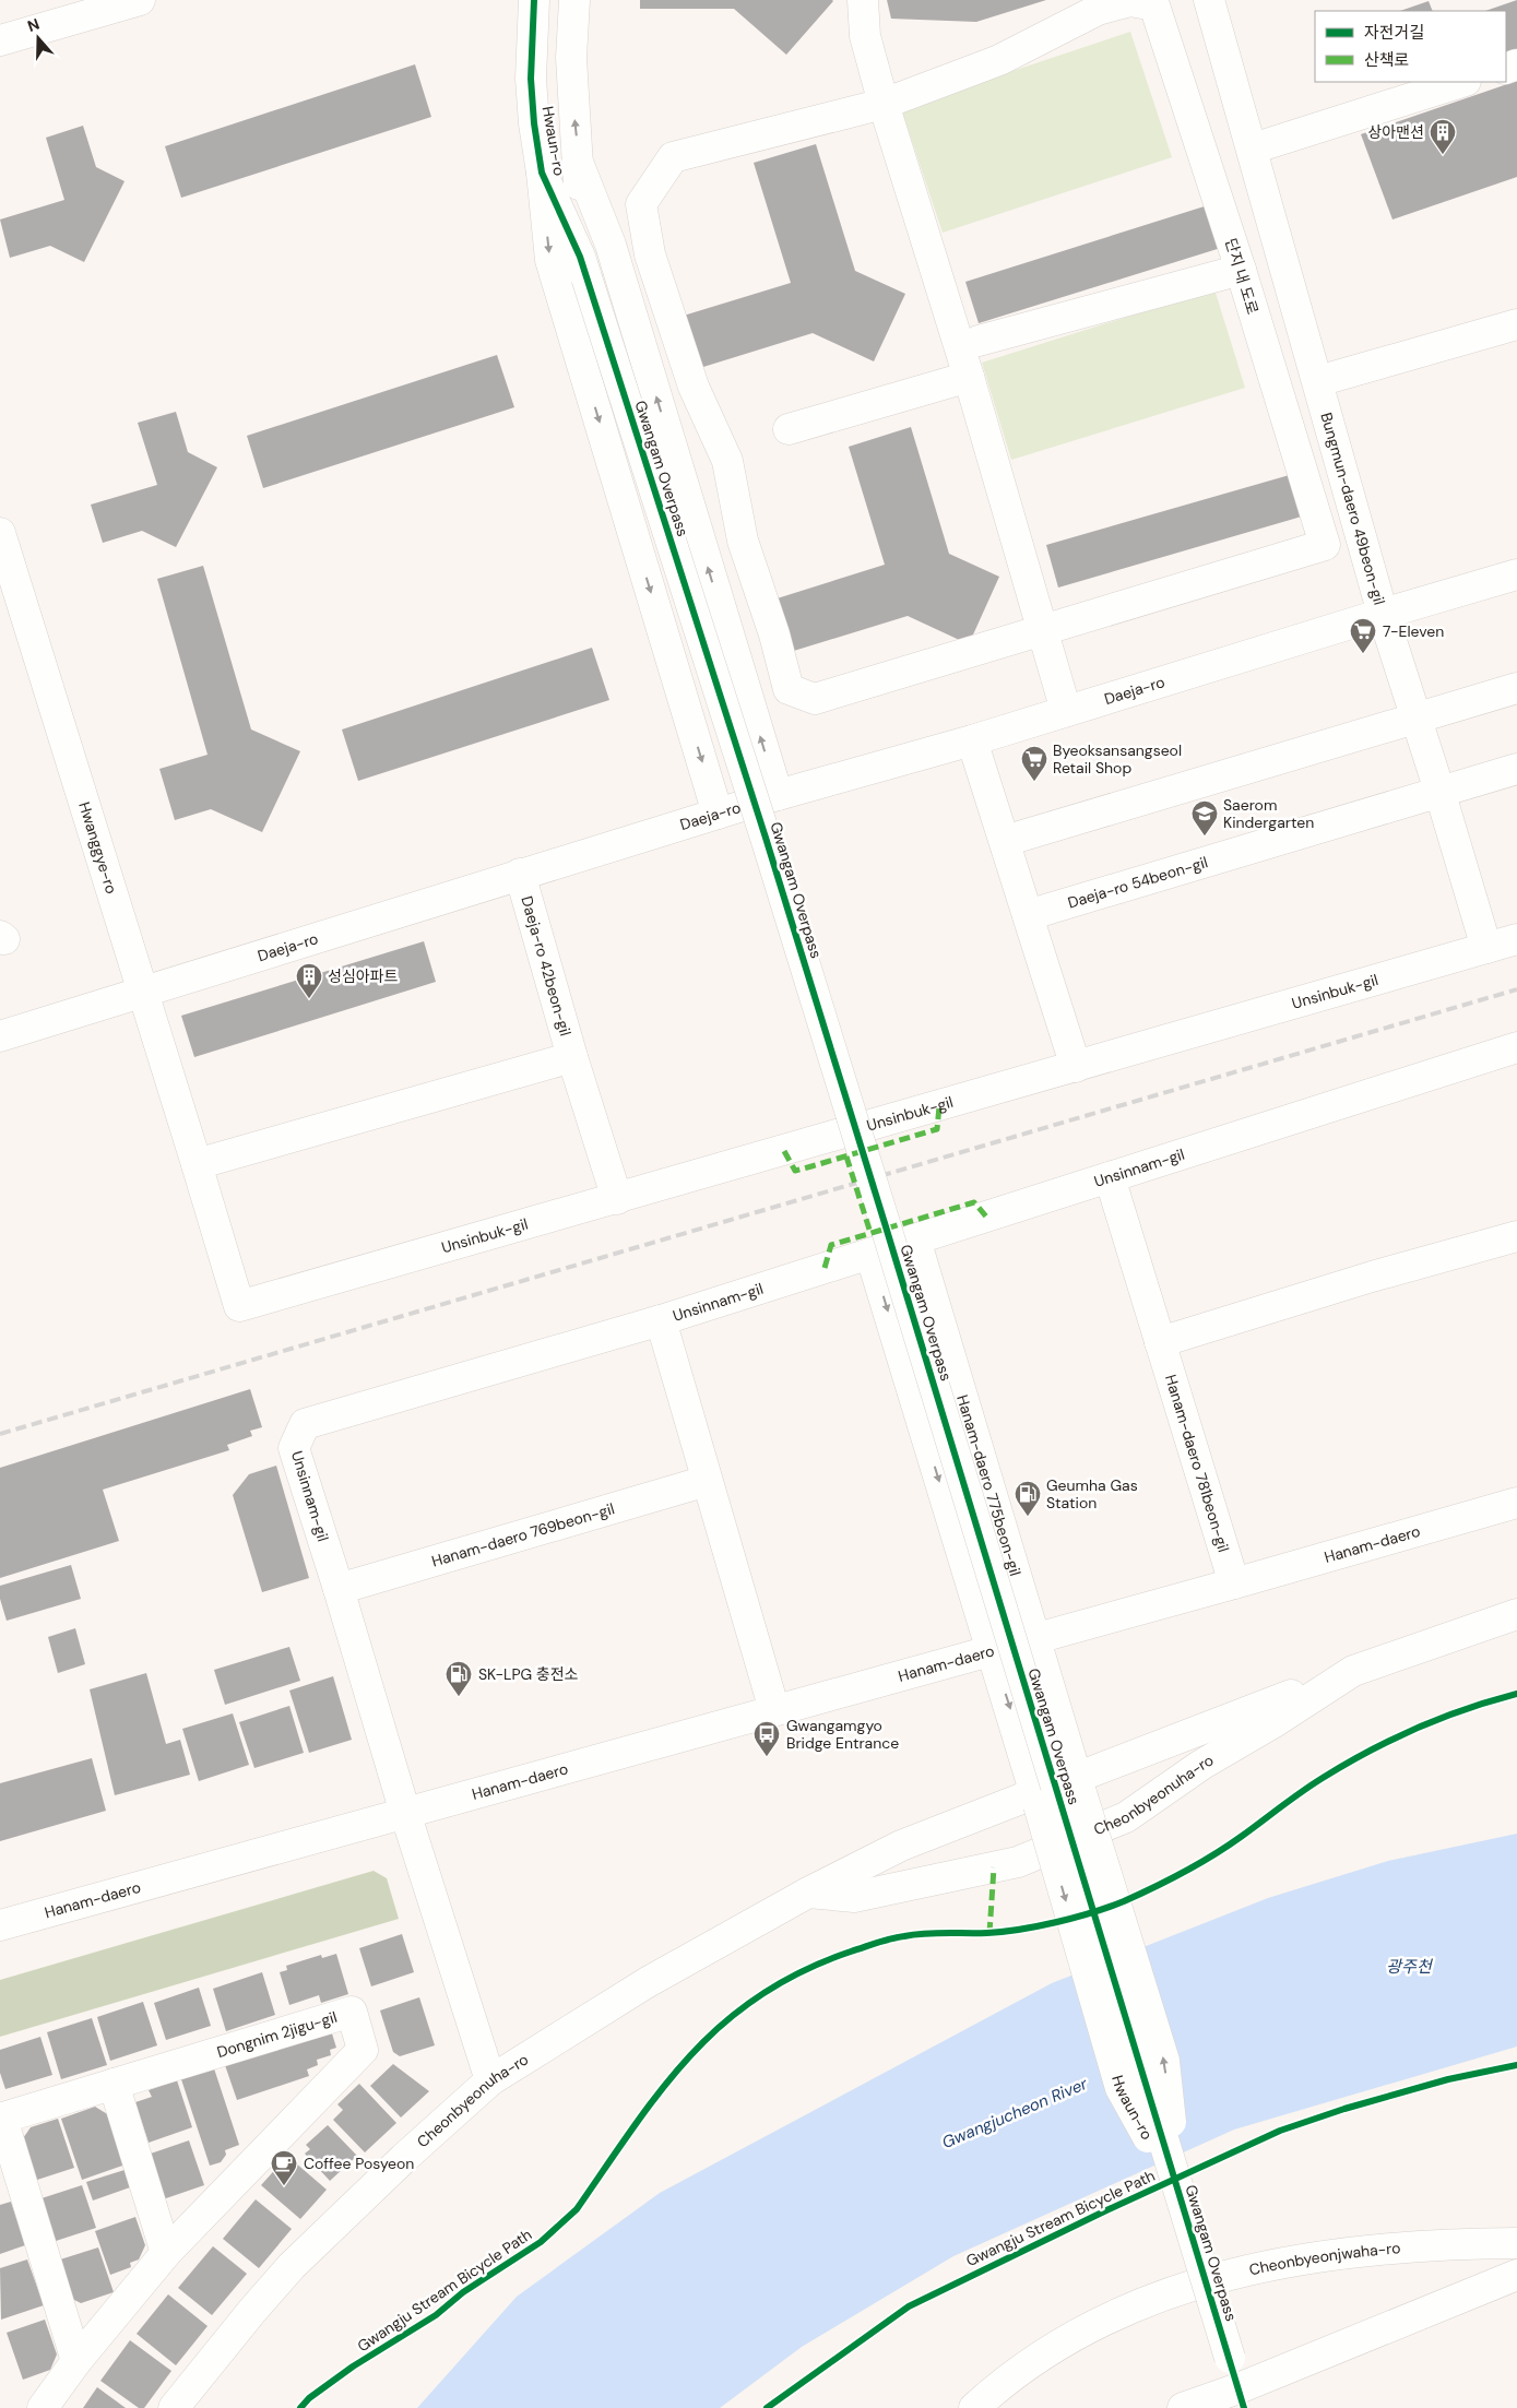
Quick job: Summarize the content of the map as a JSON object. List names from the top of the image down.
{
  "streets": {
    "street": [
      "Hwaun-ro",
      "단지 내 도로",
      "Gwangam Overpass",
      "Bungmun-daero 49beon-gil",
      "Daeja-ro",
      "Hwanggye-ro",
      "Daeja-ro 54beon-gil",
      "Daeja-ro 42beon-gil",
      "Unsinbuk-gil",
      "Unsinnam-gil",
      "Hanam-daero 781beon-gil",
      "Hanam-daero 775beon-gil",
      "Hanam-daero 769beon-gil",
      "Hanam-daero",
      "Cheonbyeonuha-ro",
      "Dongnim 2jigu-gil",
      "Cheonbyeonjwaha-ro"
    ],
    "cycle path": ["Gwangju Stream Bicycle Path"]
  },
  "crossings": [
    ["Hwaun-ro", "Gwangam Overpass"],
    ["Hwaun-ro", "Hanam-daero 775beon-gil"],
    ["Hwaun-ro", "Hanam-daero"],
    ["Hwaun-ro", "Cheonbyeonuha-ro"],
    ["Bungmun-daero 49beon-gil", "Daeja-ro"],
    ["Bungmun-daero 49beon-gil", "Daeja-ro 54beon-gil"],
    ["Bungmun-daero 49beon-gil", "Unsinbuk-gil"],
    ["Daeja-ro", "Hwanggye-ro"],
    ["Daeja-ro", "Daeja-ro 42beon-gil"],
    ["Hwanggye-ro", "Unsinbuk-gil"],
    ["Daeja-ro 42beon-gil", "Unsinbuk-gil"],
    ["Unsinnam-gil", "Hanam-daero 781beon-gil"],
    ["Unsinnam-gil", "Hanam-daero 775beon-gil"],
    ["Unsinnam-gil", "Hanam-daero 769beon-gil"],
    ["Unsinnam-gil", "Hanam-daero"],
    ["Hanam-daero 781beon-gil", "Hanam-daero"],
    ["Hanam-daero 775beon-gil", "Hanam-daero"]
  ],
  "water": ["광주천", "Gwangjucheon River"],
  "places": {
    "building": ["상아맨션", "성심아파트"],
    "supermarket": ["7-Eleven", "Byeoksansangseol Retail Shop"],
    "school or university": ["Saerom Kindergarten"],
    "fuel station": ["Geumha Gas Station", "SK-LPG 충전소"],
    "bus stop": ["Gwangamgyo Bridge Entrance"],
    "cafe": ["Coffee Posyeon"]
  },
  "legend": ["자전거길", "산책로"],
  "north": "top"
}
